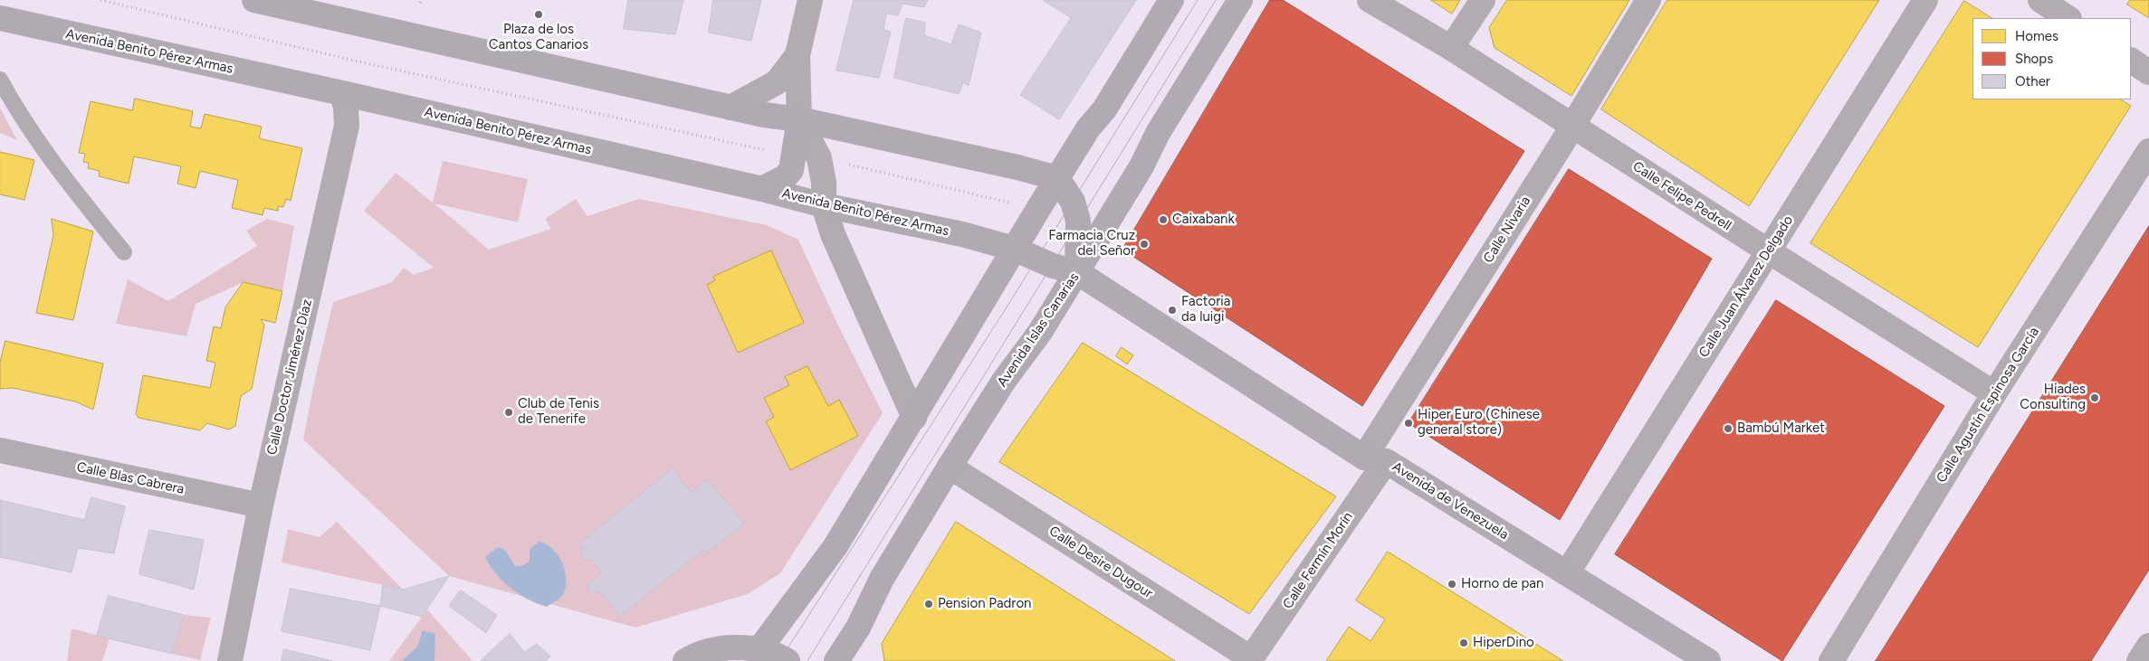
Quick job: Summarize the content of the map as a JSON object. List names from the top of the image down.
{
  "streets": {
    "street": [
      "Avenida Benito Pérez Armas",
      "Calle Felipe Pedrell",
      "Calle Nivaria",
      "Calle Juan Álvarez Delgado",
      "Avenida Islas Canarias",
      "Calle Doctor Jiménez Díaz",
      "Calle Agustín Espinosa García",
      "Calle Blas Cabrera",
      "Avenida de Venezuela",
      "Calle Fermín Morín",
      "Calle Desire Dugour"
    ]
  },
  "crossings": [
    ["Avenida Benito Pérez Armas", "Avenida Islas Canarias"],
    ["Avenida Benito Pérez Armas", "Calle Doctor Jiménez Díaz"],
    ["Avenida Benito Pérez Armas", "Avenida de Venezuela"],
    ["Calle Felipe Pedrell", "Calle Nivaria"],
    ["Calle Felipe Pedrell", "Calle Juan Álvarez Delgado"],
    ["Calle Felipe Pedrell", "Calle Agustín Espinosa García"],
    ["Calle Nivaria", "Avenida de Venezuela"],
    ["Calle Nivaria", "Calle Fermín Morín"],
    ["Calle Juan Álvarez Delgado", "Avenida de Venezuela"],
    ["Avenida Islas Canarias", "Avenida de Venezuela"],
    ["Avenida Islas Canarias", "Calle Desire Dugour"],
    ["Calle Doctor Jiménez Díaz", "Calle Blas Cabrera"],
    ["Avenida de Venezuela", "Calle Fermín Morín"],
    ["Calle Fermín Morín", "Calle Desire Dugour"]
  ],
  "places": [
    "Plaza de los Cantos Canarios",
    "Caixabank",
    "Farmacia Cruz del Señor",
    "Factoria da luigi",
    "Hiades Consulting",
    "Club de Tenis de Tenerife",
    "Hiper Euro (Chinese general store)",
    "Bambú Market",
    "Horno de pan",
    "Pension Padron",
    "HiperDino"
  ],
  "legend": ["Homes", "Shops", "Other"]
}
